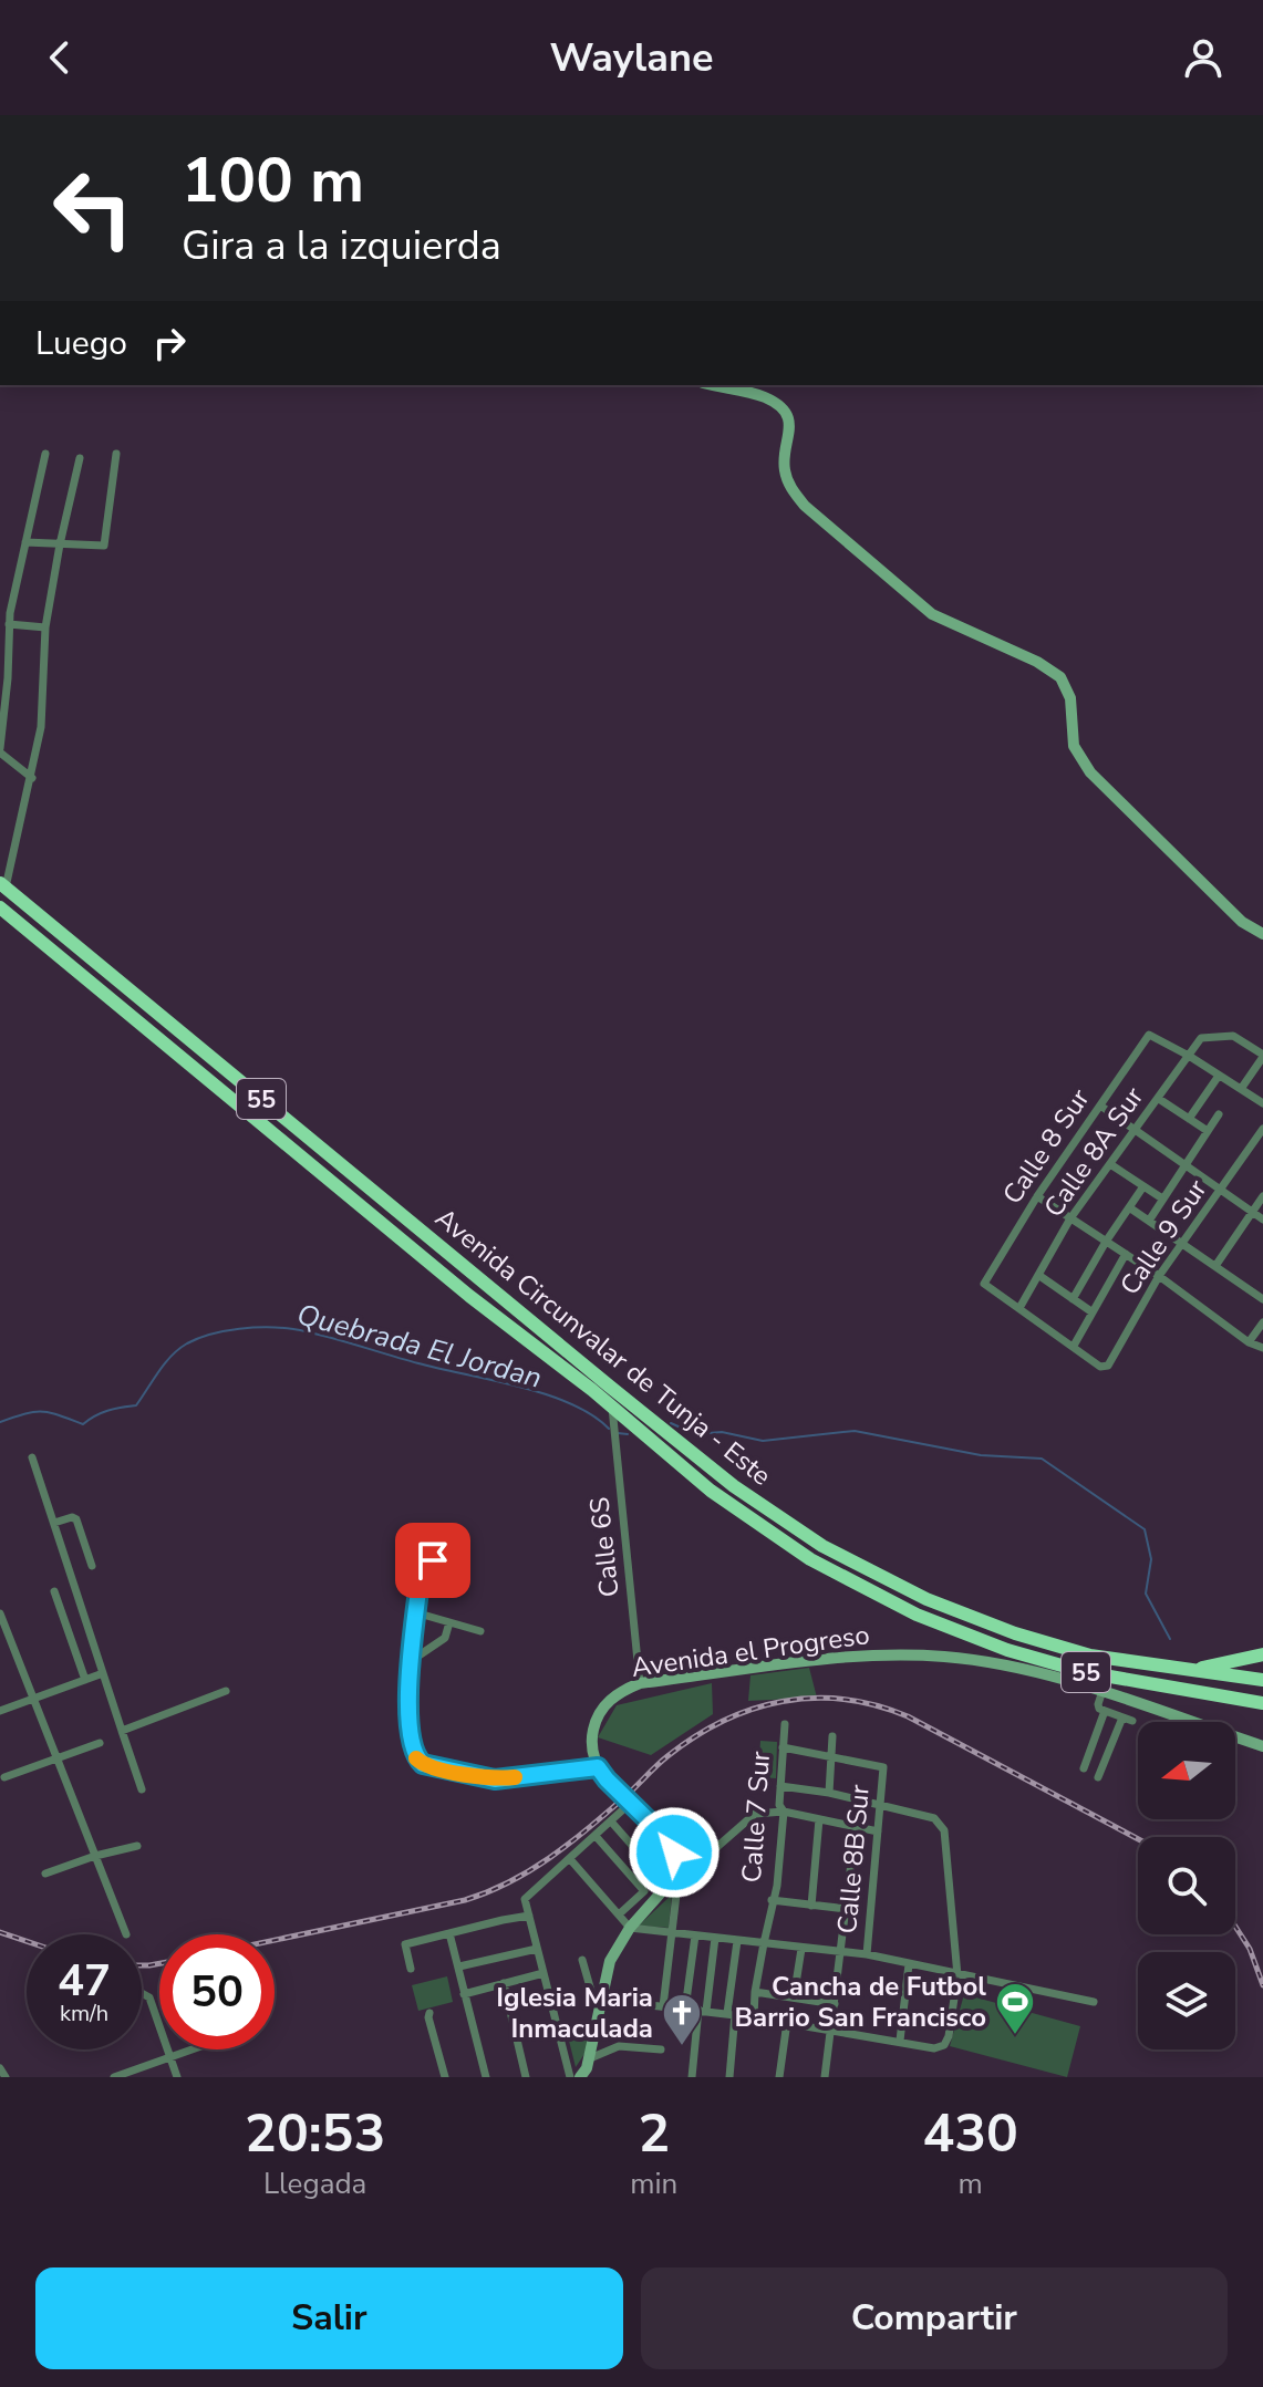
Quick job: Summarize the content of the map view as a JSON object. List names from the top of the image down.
{
  "streets": {
    "highway": ["55", "Avenida Circunvalar de Tunja - Este"],
    "main road": ["Avenida el Progreso"],
    "street": [
      "Calle 8 Sur",
      "Calle 8A Sur",
      "Calle 9 Sur",
      "Calle 6S",
      "Calle 7 Sur",
      "Calle 8B Sur"
    ]
  },
  "crossings": [
    ["Calle 8 Sur", "Calle 8A Sur"],
    ["Avenida Circunvalar de Tunja - Este", "Calle 6S"],
    ["Calle 6S", "Avenida el Progreso"]
  ],
  "water": ["Quebrada El Jordan"],
  "places": {
    "sports": ["Cancha de Futbol Barrio San Francisco"],
    "church": ["Iglesia Maria Inmaculada"]
  },
  "north": "left",
  "page": {
    "header": "Waylane",
    "turn": ["100 m", "Gira a la izquierda"],
    "then": "Luego",
    "speed": "47 km/h",
    "limit": "50",
    "eta": [
      "20:53",
      "Llegada",
      "2",
      "min",
      "430",
      "m"
    ],
    "buttons": ["Salir", "Compartir"]
  }
}
